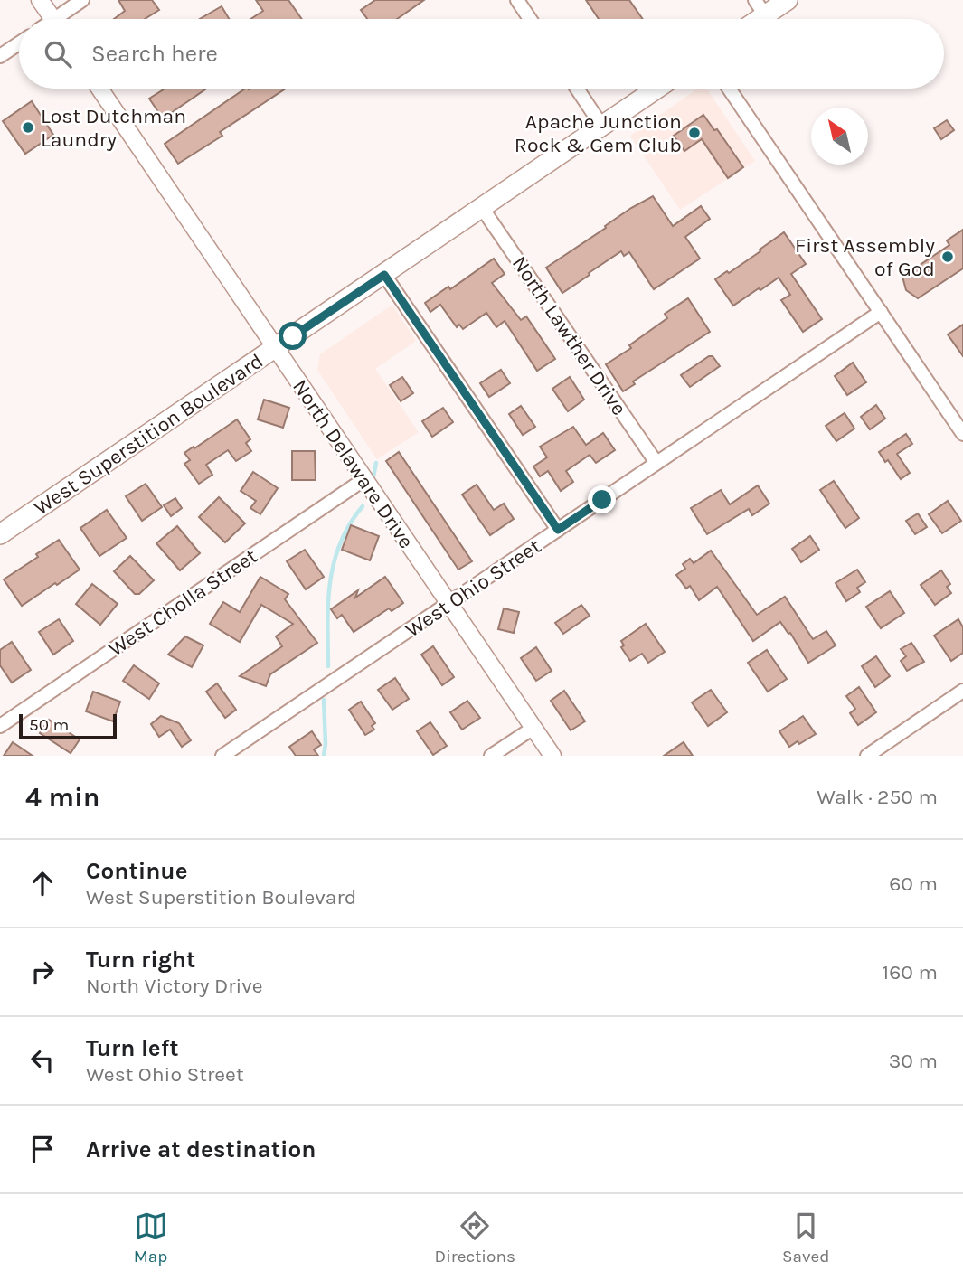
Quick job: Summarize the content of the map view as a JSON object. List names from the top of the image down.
{
  "streets": {
    "main road": ["West Superstition Boulevard"],
    "street": [
      "North Lawther Drive",
      "North Delaware Drive",
      "West Ohio Street",
      "West Cholla Street"
    ]
  },
  "crossings": [
    ["North Lawther Drive", "West Superstition Boulevard"],
    ["North Lawther Drive", "West Ohio Street"],
    ["West Superstition Boulevard", "North Delaware Drive"],
    ["North Delaware Drive", "West Ohio Street"],
    ["North Delaware Drive", "West Cholla Street"]
  ],
  "places": ["Lost Dutchman Laundry", "Apache Junction Rock & Gem Club", "First Assembly of God"],
  "scale_bar": "50 m",
  "north": "top left",
  "page": {
    "search": "Search here",
    "scale": "50 m",
    "heading": ["4 min", "Walk · 250 m"],
    "list": [
      ["Continue", "West Superstition Boulevard", "60 m"],
      ["Turn right", "North Victory Drive", "160 m"],
      ["Turn left", "West Ohio Street", "30 m"],
      "Arrive at destination"
    ],
    "nav": ["Map", "Directions", "Saved"]
  }
}
